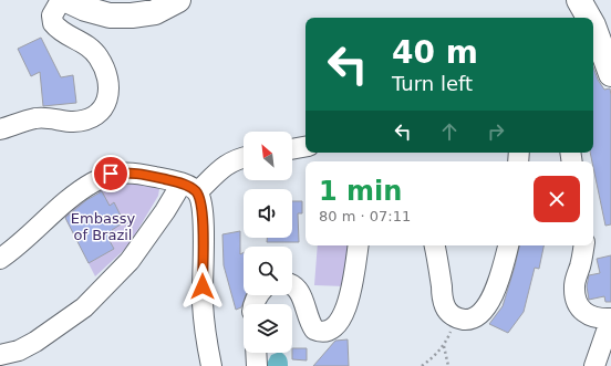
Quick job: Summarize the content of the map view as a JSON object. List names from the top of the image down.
{
  "parks": ["Embassy of Brazil"],
  "north": "top left",
  "page": {
    "turn": ["40 m", "Turn left"],
    "heading": ["1 min", "80 m · 07:11"]
  }
}
